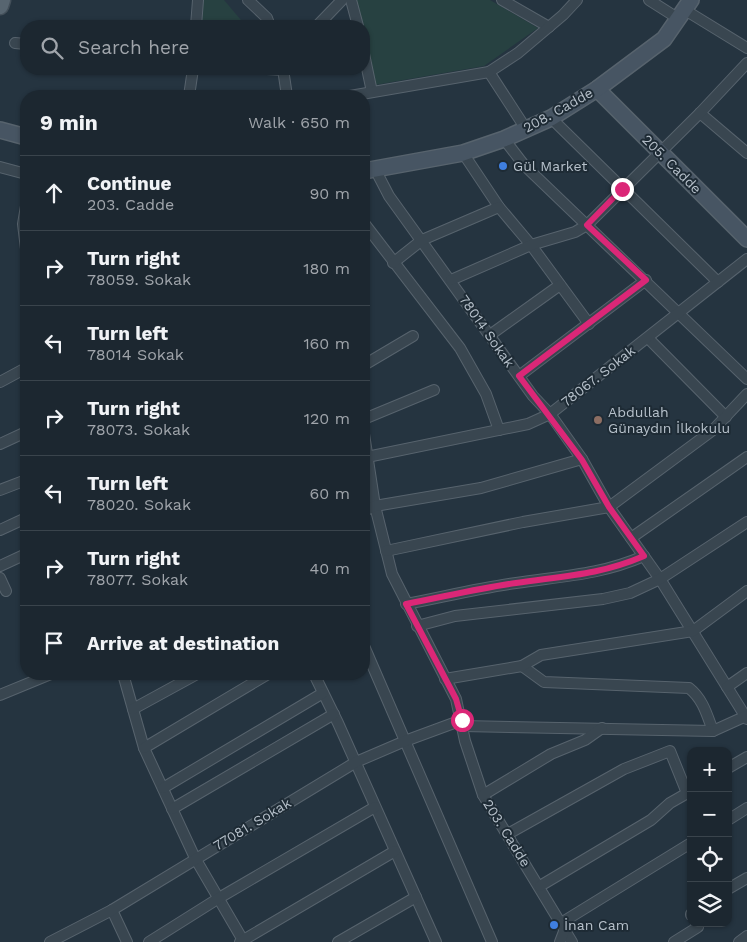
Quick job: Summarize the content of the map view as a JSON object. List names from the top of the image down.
{
  "streets": {
    "street": [
      "208. Cadde",
      "205. Cadde",
      "78014 Sokak",
      "78067. Sokak",
      "77081. Sokak",
      "203. Cadde"
    ]
  },
  "crossings": [
    ["208. Cadde", "205. Cadde"],
    ["78014 Sokak", "78067. Sokak"],
    ["77081. Sokak", "203. Cadde"]
  ],
  "places": ["Gül Market", "Abdullah Günaydın İlkokulu", "İnan Cam"],
  "page": {
    "search": "Search here",
    "heading": ["9 min", "Walk · 650 m"],
    "list": [
      ["Continue", "203. Cadde", "90 m"],
      ["Turn right", "78059. Sokak", "180 m"],
      ["Turn left", "78014 Sokak", "160 m"],
      ["Turn right", "78073. Sokak", "120 m"],
      ["Turn left", "78020. Sokak", "60 m"],
      ["Turn right", "78077. Sokak", "40 m"],
      "Arrive at destination"
    ],
    "map_buttons": ["+", "−"]
  }
}
